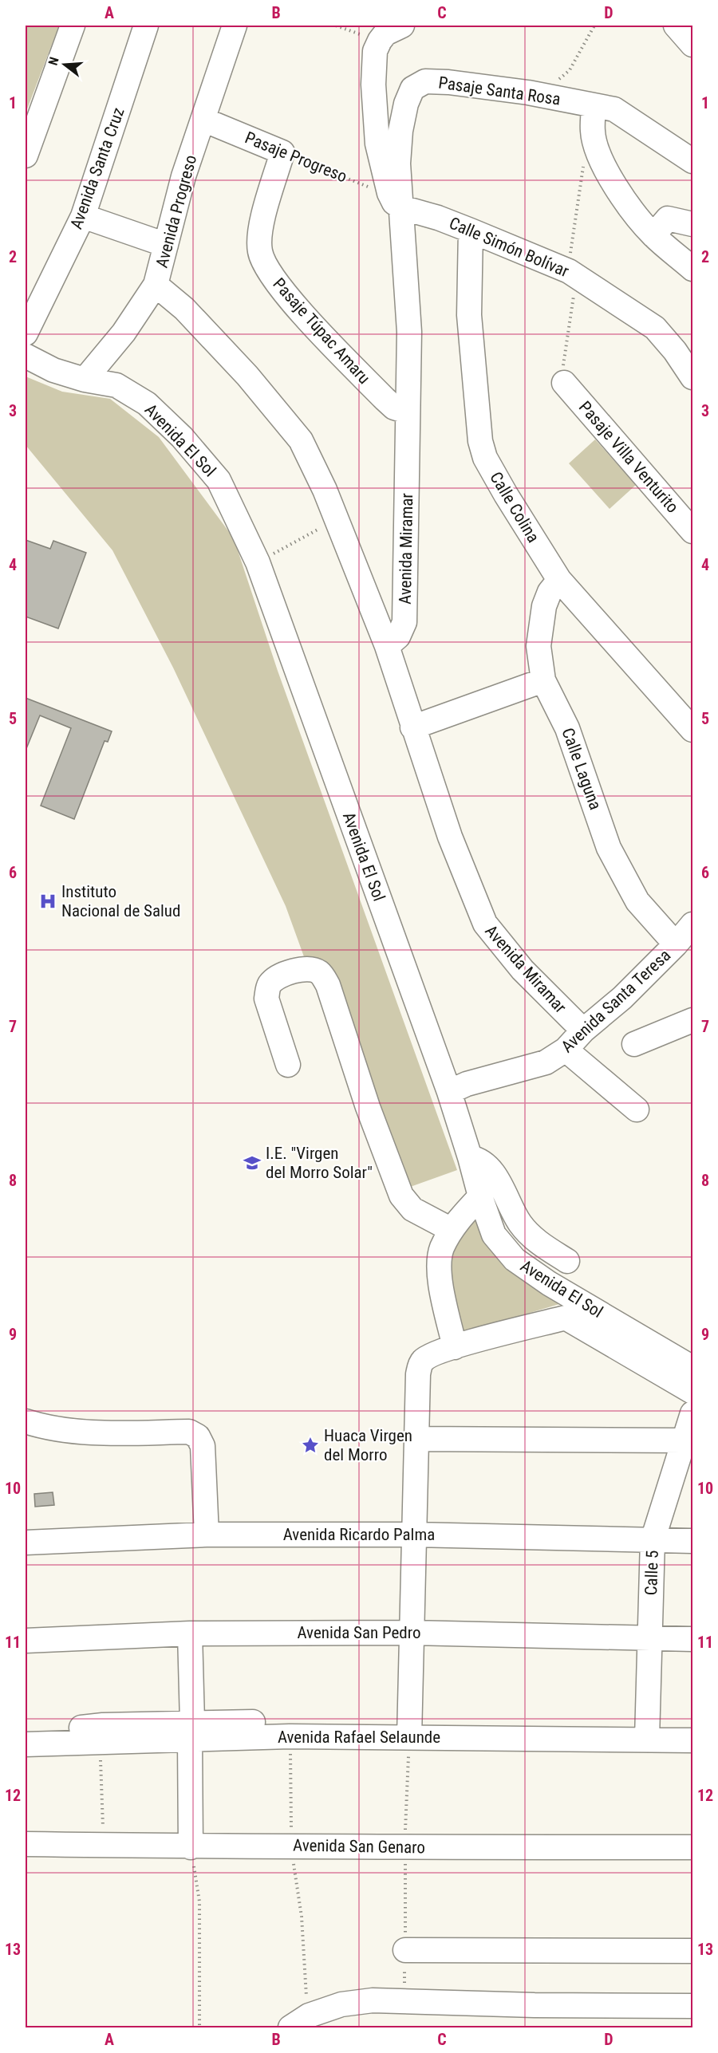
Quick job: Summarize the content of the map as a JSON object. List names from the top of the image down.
{
  "streets": {
    "street": [
      "Pasaje Santa Rosa",
      "Pasaje Progreso",
      "Avenida Santa Cruz",
      "Avenida Progreso",
      "Calle Simón Bolívar",
      "Pasaje Túpac Amaru",
      "Avenida El Sol",
      "Pasaje Villa Venturito",
      "Calle Colina",
      "Avenida Miramar",
      "Calle Laguna",
      "Avenida Santa Teresa",
      "Avenida Ricardo Palma",
      "Calle 5",
      "Avenida San Pedro",
      "Avenida Rafael Selaunde",
      "Avenida San Genaro"
    ]
  },
  "crossings": [
    ["Pasaje Santa Rosa", "Pasaje Progreso"],
    ["Pasaje Santa Rosa", "Calle Simón Bolívar"],
    ["Pasaje Santa Rosa", "Avenida Miramar"],
    ["Pasaje Progreso", "Avenida Progreso"],
    ["Pasaje Progreso", "Calle Simón Bolívar"],
    ["Pasaje Progreso", "Pasaje Túpac Amaru"],
    ["Pasaje Progreso", "Avenida Miramar"],
    ["Avenida Progreso", "Avenida El Sol"],
    ["Calle Simón Bolívar", "Calle Colina"],
    ["Calle Simón Bolívar", "Avenida Miramar"],
    ["Pasaje Túpac Amaru", "Avenida Miramar"],
    ["Avenida El Sol", "Avenida Santa Teresa"],
    ["Calle Colina", "Calle Laguna"],
    ["Avenida Miramar", "Avenida Santa Teresa"],
    ["Calle Laguna", "Avenida Santa Teresa"],
    ["Avenida Ricardo Palma", "Calle 5"],
    ["Calle 5", "Avenida San Pedro"],
    ["Calle 5", "Avenida Rafael Selaunde"]
  ],
  "places": {
    "hospital": ["Instituto Nacional de Salud"],
    "school or university": ["I.E. \"Virgen del Morro Solar\""],
    "place": ["Huaca Virgen del Morro"]
  },
  "north": "left",
  "grid": {
    "columns": [
      "A",
      "B",
      "C",
      "D"
    ],
    "rows": [
      "1",
      "2",
      "3",
      "4",
      "5",
      "6",
      "7",
      "8",
      "9",
      "10",
      "11",
      "12",
      "13"
    ]
  }
}
